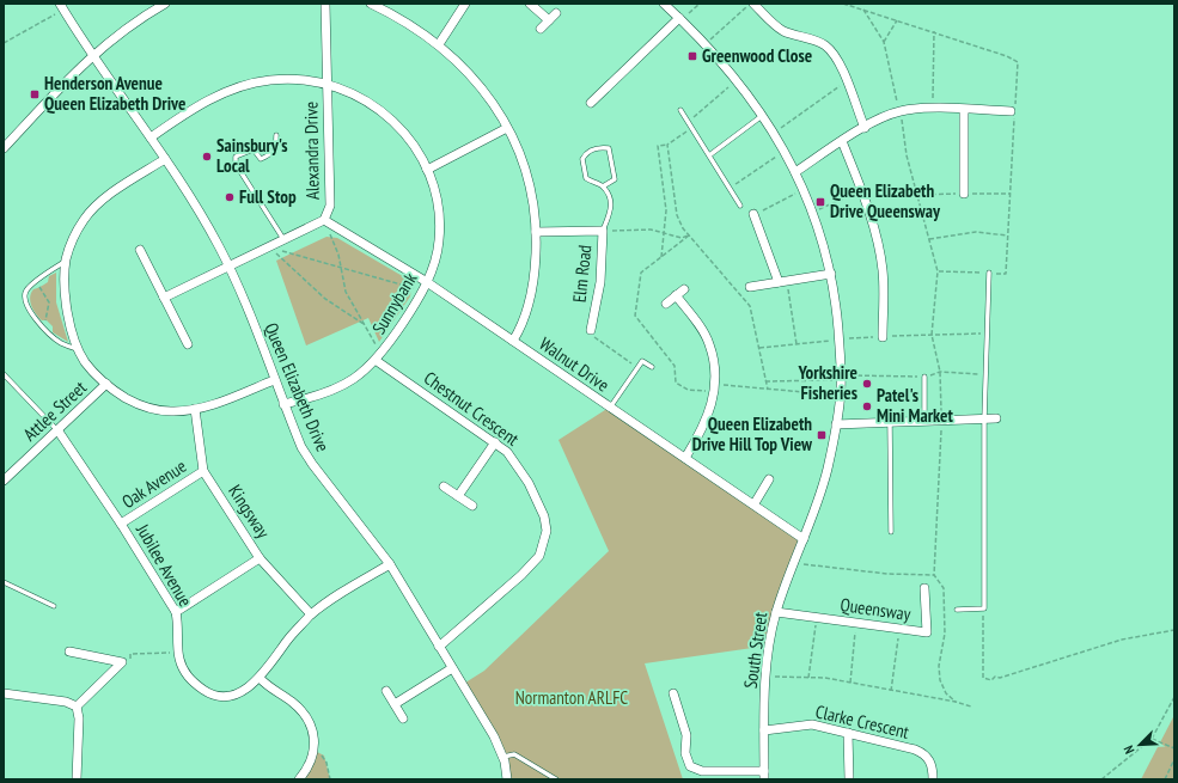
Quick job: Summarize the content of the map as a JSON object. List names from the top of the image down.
{
  "streets": {
    "street": [
      "Alexandra Drive",
      "Elm Road",
      "Sunnybank",
      "Walnut Drive",
      "Queen Elizabeth Drive",
      "Chestnut Crescent",
      "Attlee Street",
      "Oak Avenue",
      "Kingsway",
      "Jubilee Avenue",
      "Queensway",
      "South Street",
      "Clarke Crescent"
    ]
  },
  "crossings": [
    ["Alexandra Drive", "Sunnybank"],
    ["Alexandra Drive", "Walnut Drive"],
    ["Alexandra Drive", "Queen Elizabeth Drive"],
    ["Sunnybank", "Walnut Drive"],
    ["Sunnybank", "Queen Elizabeth Drive"],
    ["Sunnybank", "Chestnut Crescent"],
    ["Walnut Drive", "South Street"],
    ["Queen Elizabeth Drive", "Chestnut Crescent"],
    ["Queen Elizabeth Drive", "Jubilee Avenue"],
    ["Attlee Street", "Jubilee Avenue"],
    ["Oak Avenue", "Kingsway"],
    ["Oak Avenue", "Jubilee Avenue"],
    ["Kingsway", "Jubilee Avenue"],
    ["Queensway", "South Street"],
    ["South Street", "Clarke Crescent"]
  ],
  "parks": ["Normanton ARLFC"],
  "places": {
    "transit": [
      "Greenwood Close",
      "Henderson Avenue Queen Elizabeth Drive",
      "Queen Elizabeth Drive Queensway",
      "Queen Elizabeth Drive Hill Top View"
    ],
    "other": [
      "Sainsbury's Local",
      "Full Stop",
      "Yorkshire Fisheries",
      "Patel's Mini Market"
    ]
  },
  "north": "bottom left"
}
